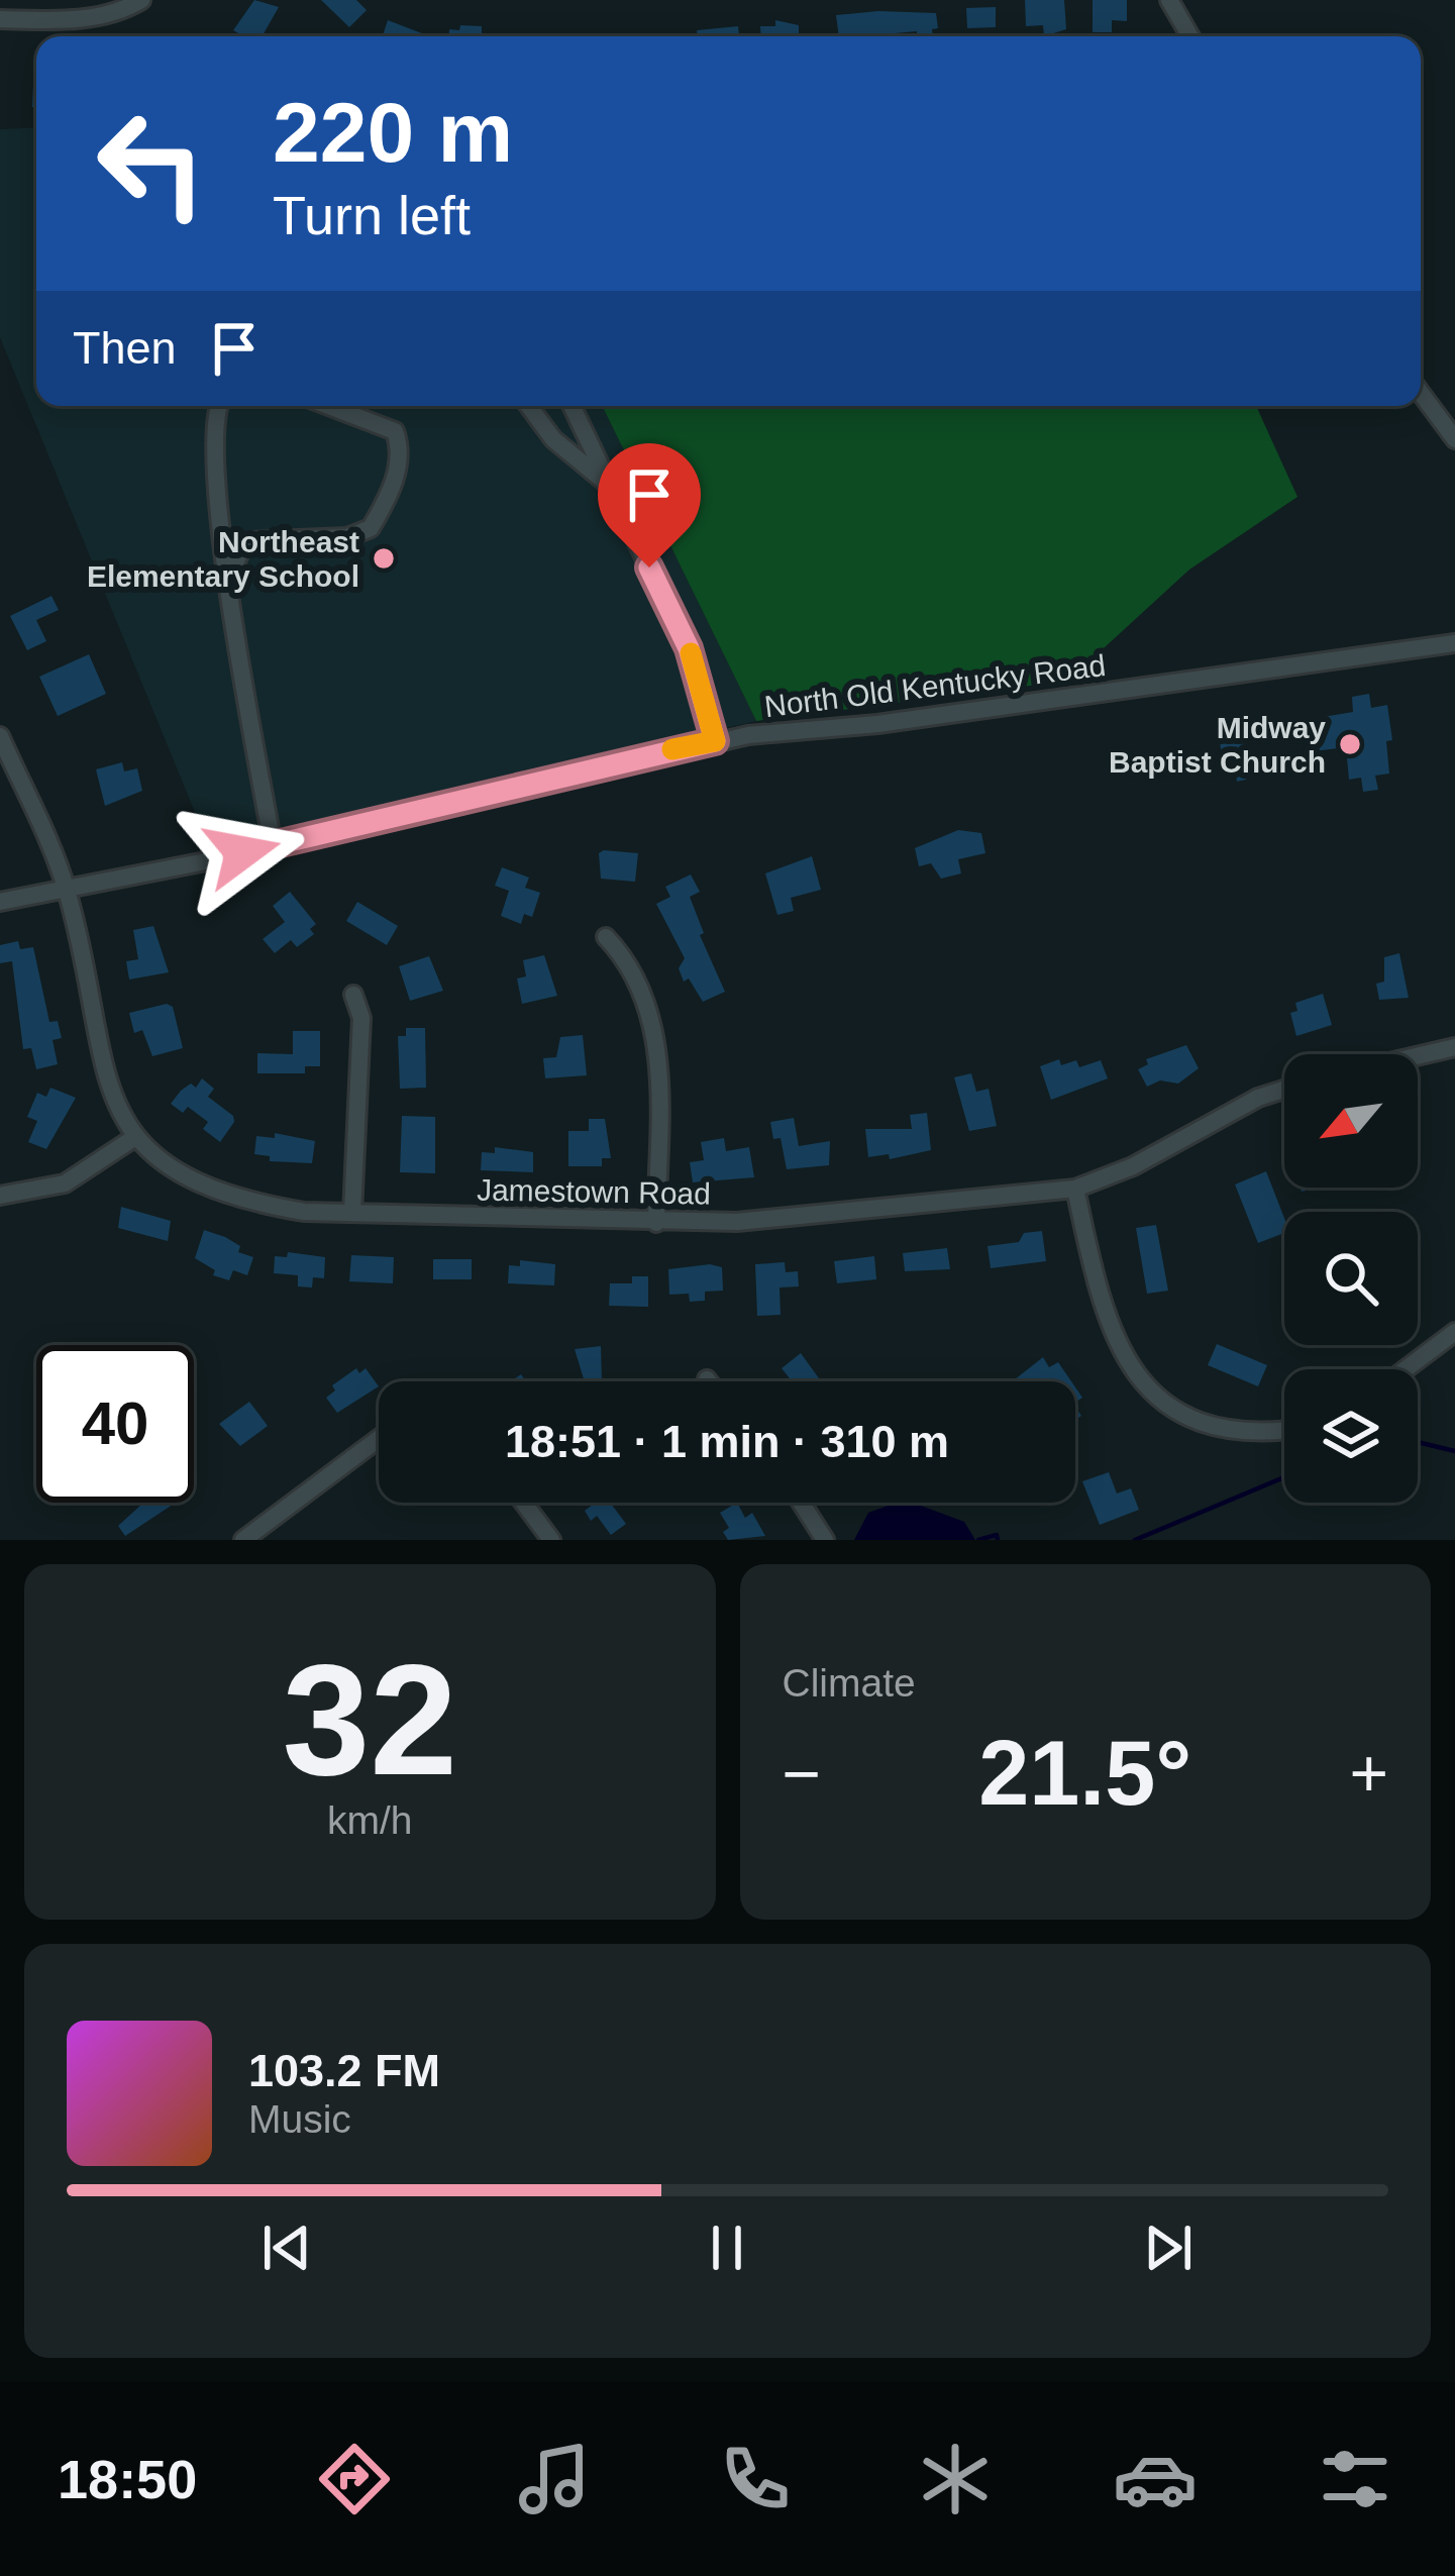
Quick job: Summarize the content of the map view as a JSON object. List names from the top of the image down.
{
  "streets": {
    "street": ["North Old Kentucky Road", "Jamestown Road"]
  },
  "crossings": [
    ["North Old Kentucky Road", "Jamestown Road"]
  ],
  "places": ["Northeast Elementary School", "Midway Baptist Church"],
  "north": "bottom left",
  "page": {
    "turn": ["220 m", "Turn left"],
    "then": "Then",
    "limit": "40",
    "trip": "18:51 · 1 min · 310 m",
    "tile": [
      ["32", "km/h"],
      "Climate"
    ],
    "heat": ["−", "21.5°", "+"],
    "song": ["103.2 FM", "Music"],
    "tabs": "18:50"
  }
}
